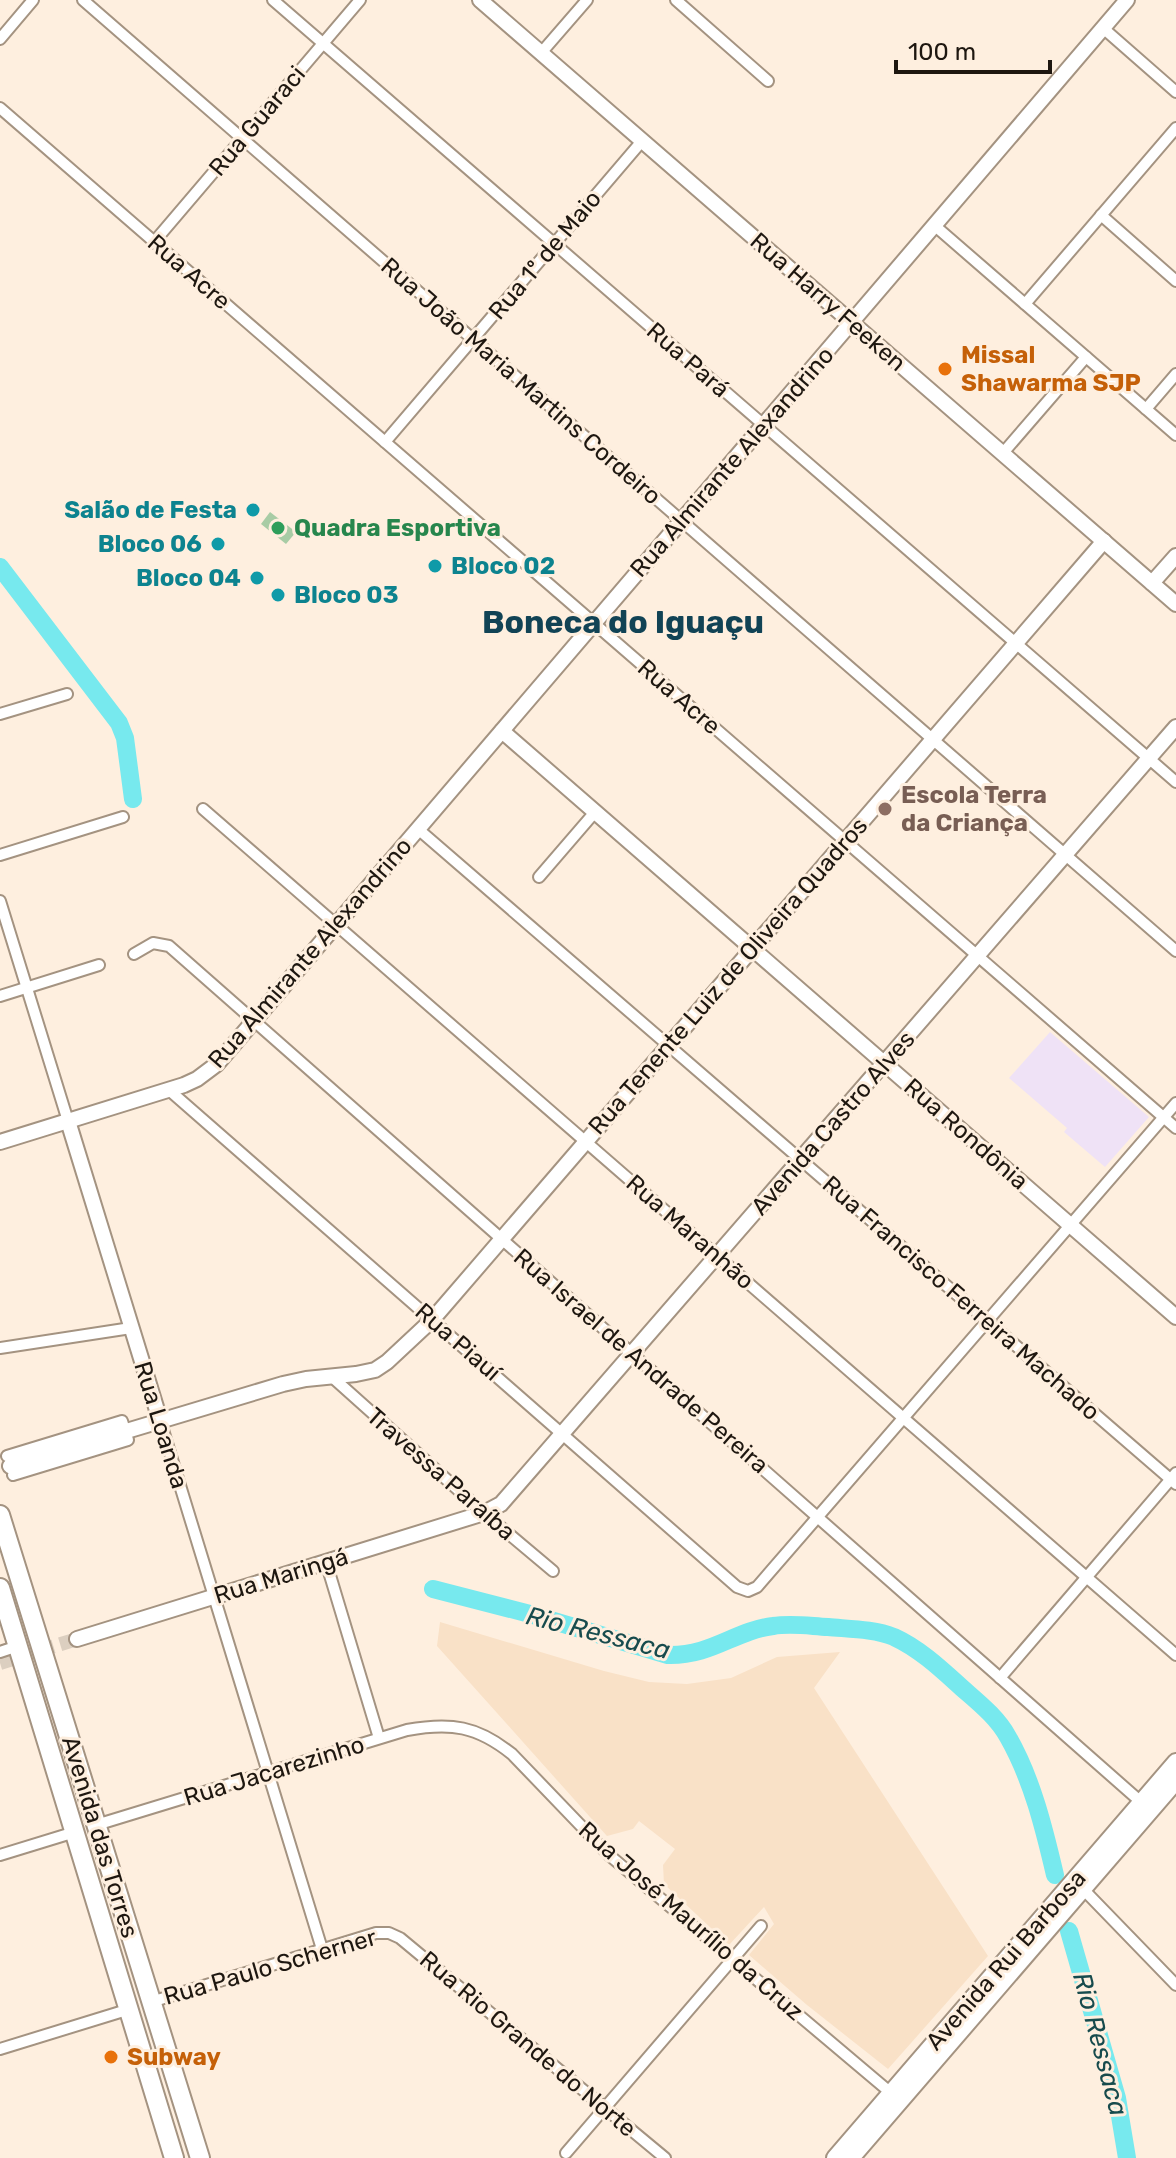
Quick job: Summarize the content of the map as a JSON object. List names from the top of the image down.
{
  "streets": {
    "highway": ["Avenida das Torres"],
    "main road": [
      "Rua Harry Feeken",
      "Rua Almirante Alexandrino",
      "Rua Tenente Luiz de Oliveira Quadros",
      "Avenida Castro Alves",
      "Rua Rondônia",
      "Rua Loanda",
      "Rua Maringá",
      "Avenida Rui Barbosa"
    ],
    "street": [
      "Rua Guaraci",
      "Rua 1º de Maio",
      "Rua Acre",
      "Rua Pará",
      "Rua João Maria Martins Cordeiro",
      "Rua Maranhão",
      "Rua Francisco Ferreira Machado",
      "Rua Piauí",
      "Rua Israel de Andrade Pereira",
      "Travessa Paraíba",
      "Rua Jacarezinho",
      "Rua José Maurílio da Cruz",
      "Rua Paulo Scherner",
      "Rua Rio Grande do Norte"
    ]
  },
  "crossings": [
    ["Rua Guaraci", "Rua Acre"],
    ["Rua Guaraci", "Rua Pará"],
    ["Rua Guaraci", "Rua João Maria Martins Cordeiro"],
    ["Rua 1º de Maio", "Rua Acre"],
    ["Rua 1º de Maio", "Rua Harry Feeken"],
    ["Rua 1º de Maio", "Rua Pará"],
    ["Rua 1º de Maio", "Rua João Maria Martins Cordeiro"],
    ["Rua Acre", "Rua Almirante Alexandrino"],
    ["Rua Acre", "Rua Tenente Luiz de Oliveira Quadros"],
    ["Rua Acre", "Avenida Castro Alves"],
    ["Rua Harry Feeken", "Rua Almirante Alexandrino"],
    ["Rua Harry Feeken", "Rua Tenente Luiz de Oliveira Quadros"],
    ["Rua Pará", "Rua Almirante Alexandrino"],
    ["Rua Pará", "Rua Tenente Luiz de Oliveira Quadros"],
    ["Rua Pará", "Avenida Castro Alves"],
    ["Rua João Maria Martins Cordeiro", "Rua Almirante Alexandrino"],
    ["Rua João Maria Martins Cordeiro", "Rua Tenente Luiz de Oliveira Quadros"],
    ["Rua João Maria Martins Cordeiro", "Avenida Castro Alves"],
    ["Rua Almirante Alexandrino", "Rua Rondônia"],
    ["Rua Almirante Alexandrino", "Rua Maranhão"],
    ["Rua Almirante Alexandrino", "Rua Francisco Ferreira Machado"],
    ["Rua Almirante Alexandrino", "Rua Piauí"],
    ["Rua Almirante Alexandrino", "Rua Israel de Andrade Pereira"],
    ["Rua Almirante Alexandrino", "Rua Loanda"],
    ["Rua Tenente Luiz de Oliveira Quadros", "Rua Rondônia"],
    ["Rua Tenente Luiz de Oliveira Quadros", "Rua Maranhão"],
    ["Rua Tenente Luiz de Oliveira Quadros", "Rua Francisco Ferreira Machado"],
    ["Rua Tenente Luiz de Oliveira Quadros", "Rua Piauí"],
    ["Rua Tenente Luiz de Oliveira Quadros", "Rua Israel de Andrade Pereira"],
    ["Rua Tenente Luiz de Oliveira Quadros", "Rua Loanda"],
    ["Rua Tenente Luiz de Oliveira Quadros", "Travessa Paraíba"],
    ["Avenida Castro Alves", "Rua Rondônia"],
    ["Avenida Castro Alves", "Rua Maranhão"],
    ["Avenida Castro Alves", "Rua Francisco Ferreira Machado"],
    ["Avenida Castro Alves", "Rua Piauí"],
    ["Avenida Castro Alves", "Rua Israel de Andrade Pereira"],
    ["Avenida Castro Alves", "Travessa Paraíba"],
    ["Avenida Castro Alves", "Rua Maringá"],
    ["Rua Piauí", "Rua Israel de Andrade Pereira"],
    ["Rua Israel de Andrade Pereira", "Avenida Rui Barbosa"],
    ["Rua Loanda", "Rua Maringá"],
    ["Rua Loanda", "Rua Jacarezinho"],
    ["Rua Loanda", "Rua Paulo Scherner"],
    ["Travessa Paraíba", "Rua Maringá"],
    ["Rua Jacarezinho", "Avenida das Torres"],
    ["Rua Jacarezinho", "Rua José Maurílio da Cruz"],
    ["Avenida das Torres", "Rua Paulo Scherner"],
    ["Rua José Maurílio da Cruz", "Avenida Rui Barbosa"],
    ["Rua Paulo Scherner", "Rua Rio Grande do Norte"]
  ],
  "districts": ["Boneca do Iguaçu"],
  "water": ["Rio Ressaca"],
  "places": [
    "Missal Shawarma SJP",
    "Salão de Festa",
    "Quadra Esportiva",
    "Bloco 06",
    "Bloco 02",
    "Bloco 04",
    "Bloco 03",
    "Escola Terra da Criança",
    "Subway"
  ],
  "scale_bar": "100 m"
}
